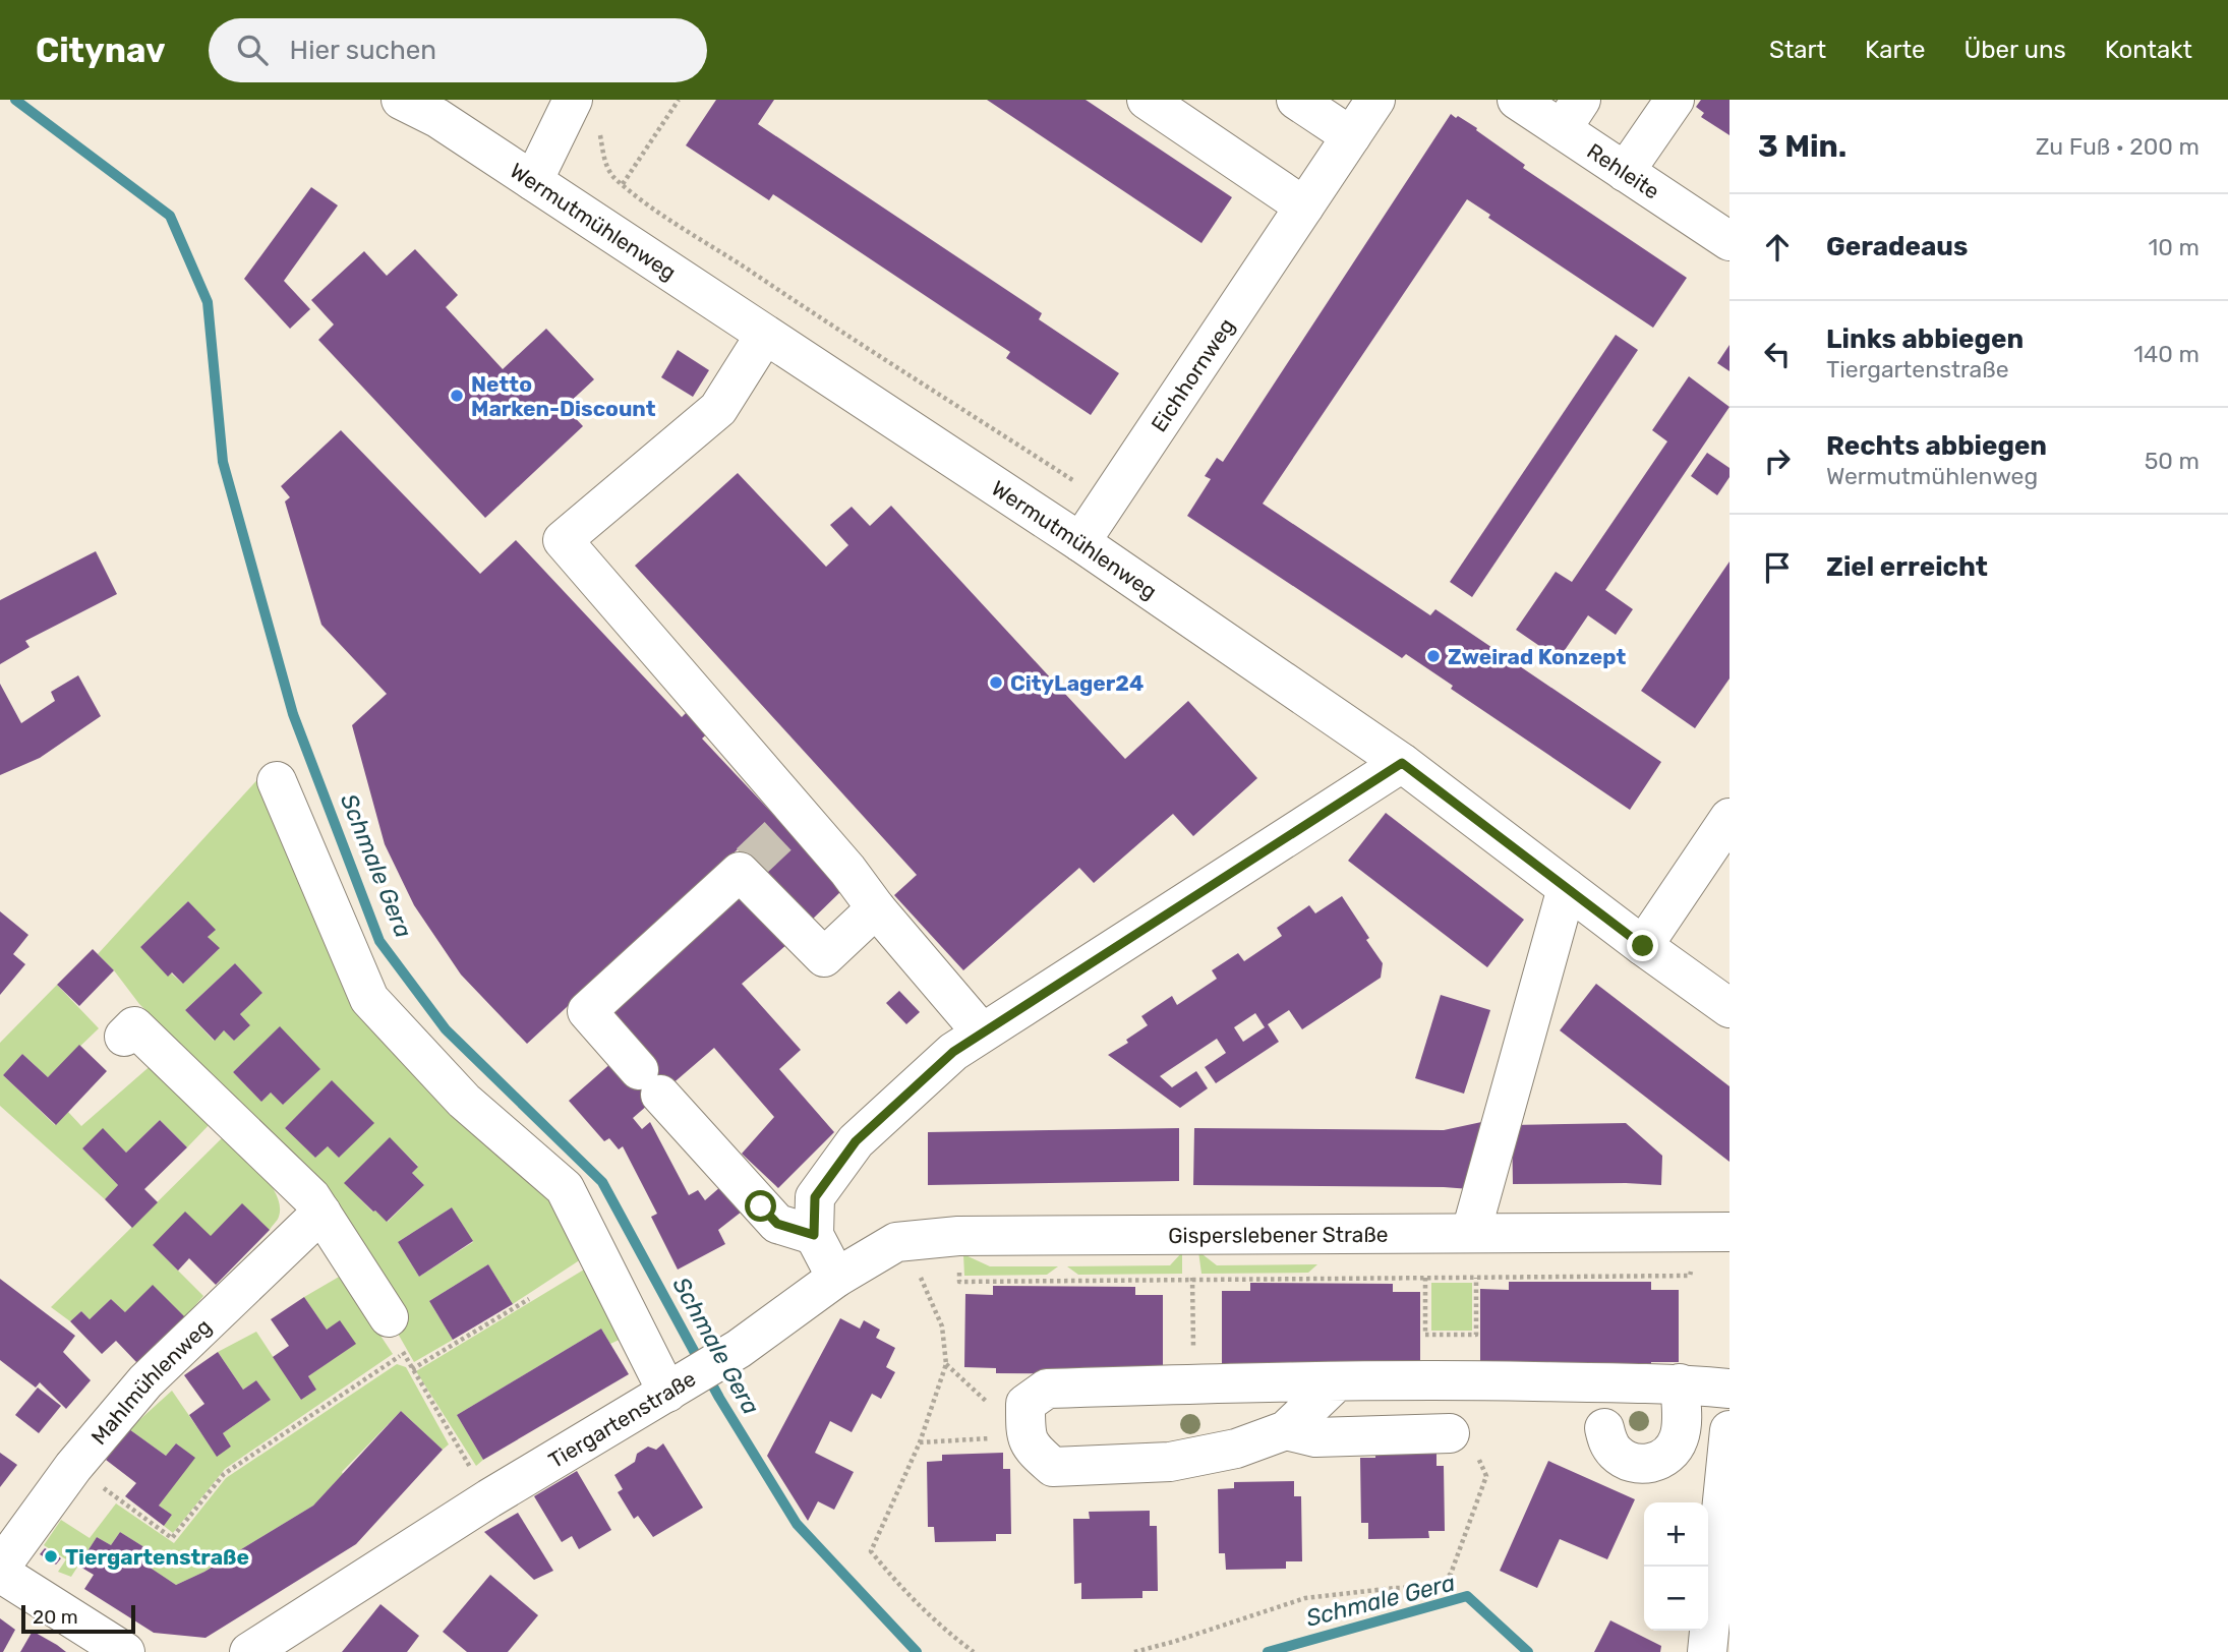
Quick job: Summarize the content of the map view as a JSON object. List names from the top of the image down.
{
  "streets": {
    "street": [
      "Rehleite",
      "Wermutmühlenweg",
      "Eichhornweg",
      "Gisperslebener Straße",
      "Mahlmühlenweg",
      "Tiergartenstraße"
    ]
  },
  "crossings": [
    ["Wermutmühlenweg", "Eichhornweg"],
    ["Gisperslebener Straße", "Tiergartenstraße"]
  ],
  "water": ["Schmale Gera"],
  "places": [
    "Netto Marken-Discount",
    "Zweirad Konzept",
    "CityLager24",
    "Tiergartenstraße"
  ],
  "scale_bar": "20 m",
  "page": {
    "header": "Citynav",
    "search": "Hier suchen",
    "nav": [
      "Start",
      "Karte",
      "Über uns",
      "Kontakt"
    ],
    "heading": ["3 Min.", "Zu Fuß · 200 m"],
    "list": [
      ["Geradeaus", "10 m"],
      ["Links abbiegen", "Tiergartenstraße", "140 m"],
      ["Rechts abbiegen", "Wermutmühlenweg", "50 m"],
      "Ziel erreicht"
    ],
    "map_buttons": ["+", "−"],
    "scale": "20 m"
  }
}
